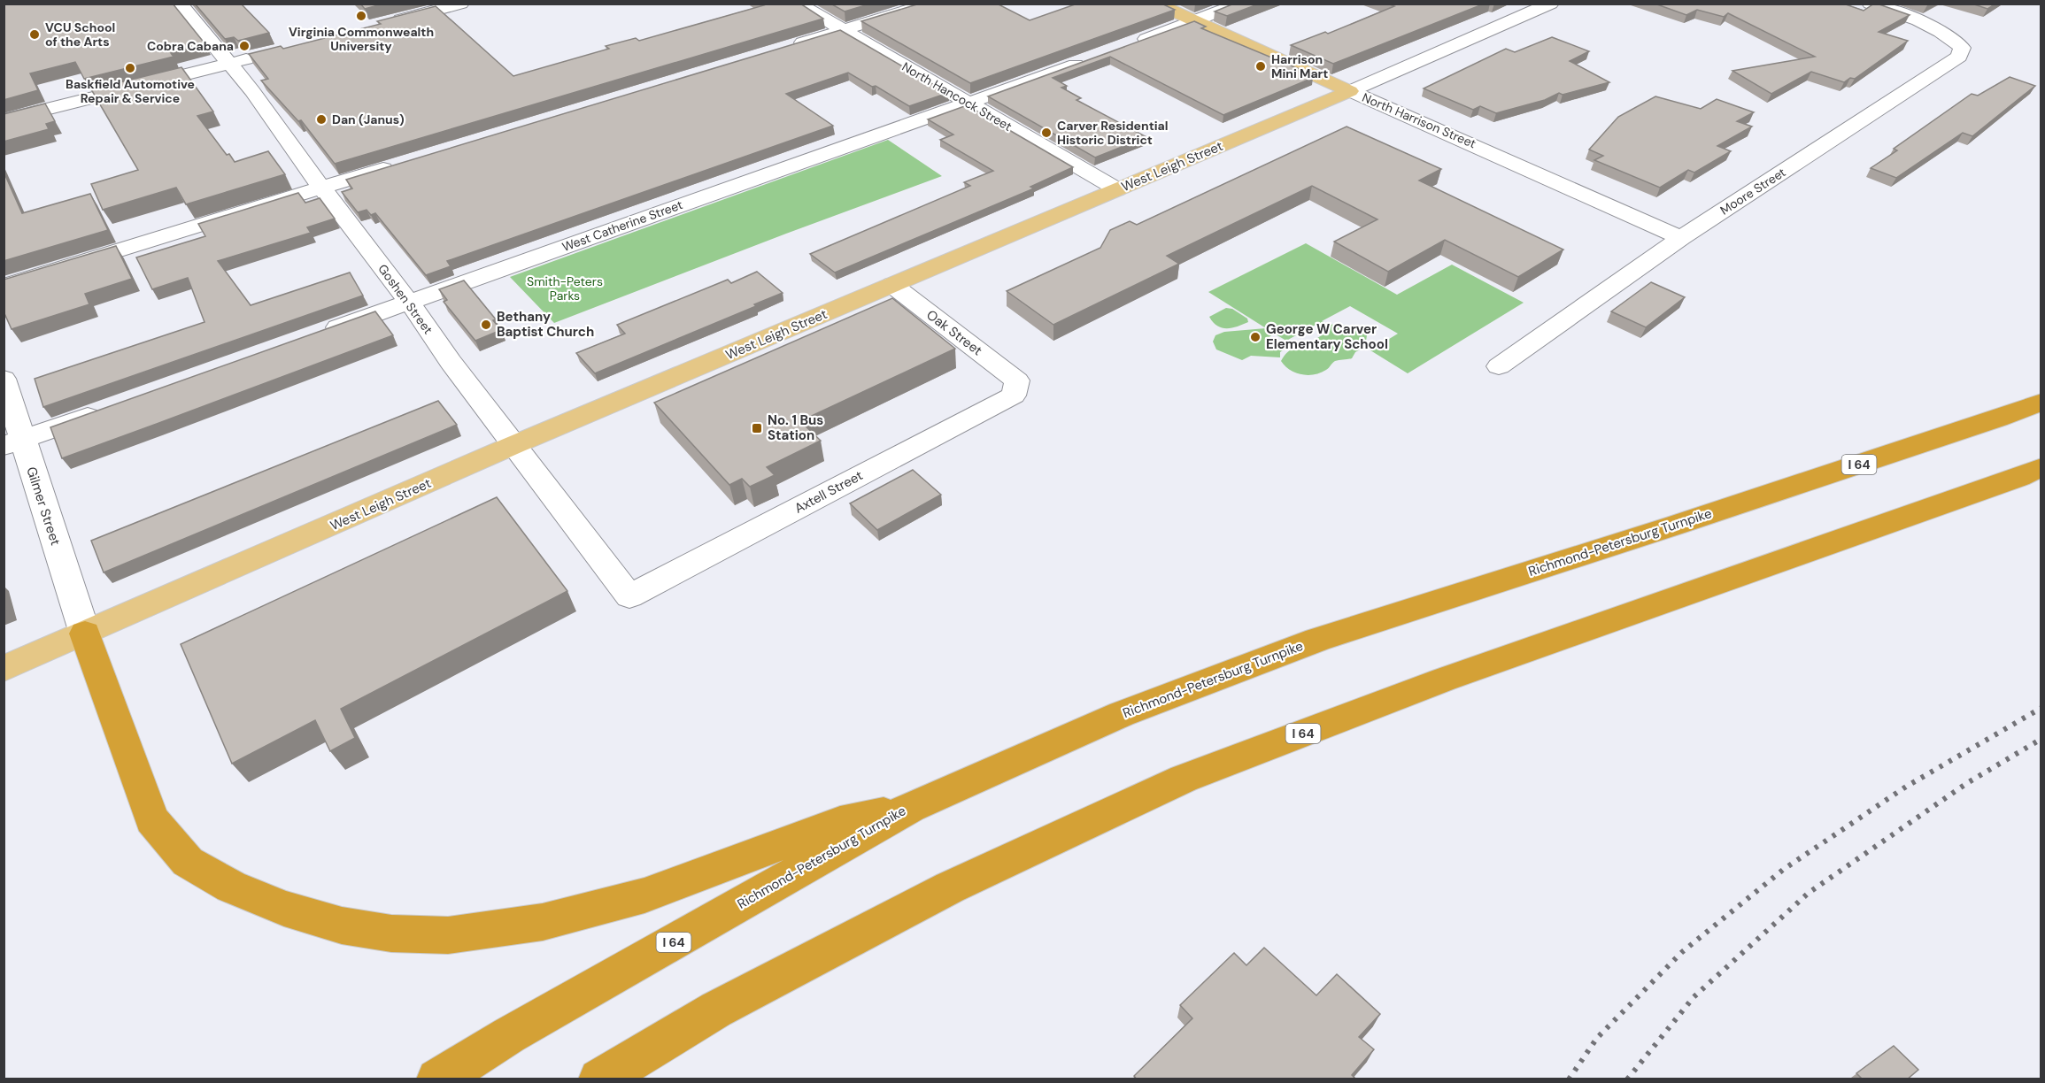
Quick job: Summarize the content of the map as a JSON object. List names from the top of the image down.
{
  "streets": {
    "highway": ["I 64", "Richmond-Petersburg Turnpike"],
    "main road": ["North Harrison Street", "West Leigh Street"],
    "street": [
      "North Hancock Street",
      "Moore Street",
      "West Catherine Street",
      "Goshen Street",
      "Oak Street",
      "Axtell Street",
      "Gilmer Street"
    ]
  },
  "crossings": [
    ["North Hancock Street", "West Leigh Street"],
    ["North Hancock Street", "West Catherine Street"],
    ["North Harrison Street", "West Leigh Street"],
    ["North Harrison Street", "Moore Street"],
    ["West Leigh Street", "Goshen Street"],
    ["West Leigh Street", "Oak Street"],
    ["West Leigh Street", "Gilmer Street"],
    ["West Catherine Street", "Goshen Street"],
    ["Goshen Street", "Axtell Street"],
    ["Oak Street", "Axtell Street"]
  ],
  "parks": ["Smith-Peters Parks"],
  "places": {
    "other": [
      "Virginia Commonwealth University",
      "VCU School of the Arts",
      "Cobra Cabana",
      "Harrison Mini Mart",
      "Baskfield Automotive Repair & Service",
      "Dan (Janus)",
      "Carver Residential Historic District",
      "Bethany Baptist Church",
      "George W Carver Elementary School"
    ],
    "transit": ["No. 1 Bus Station"]
  }
}
